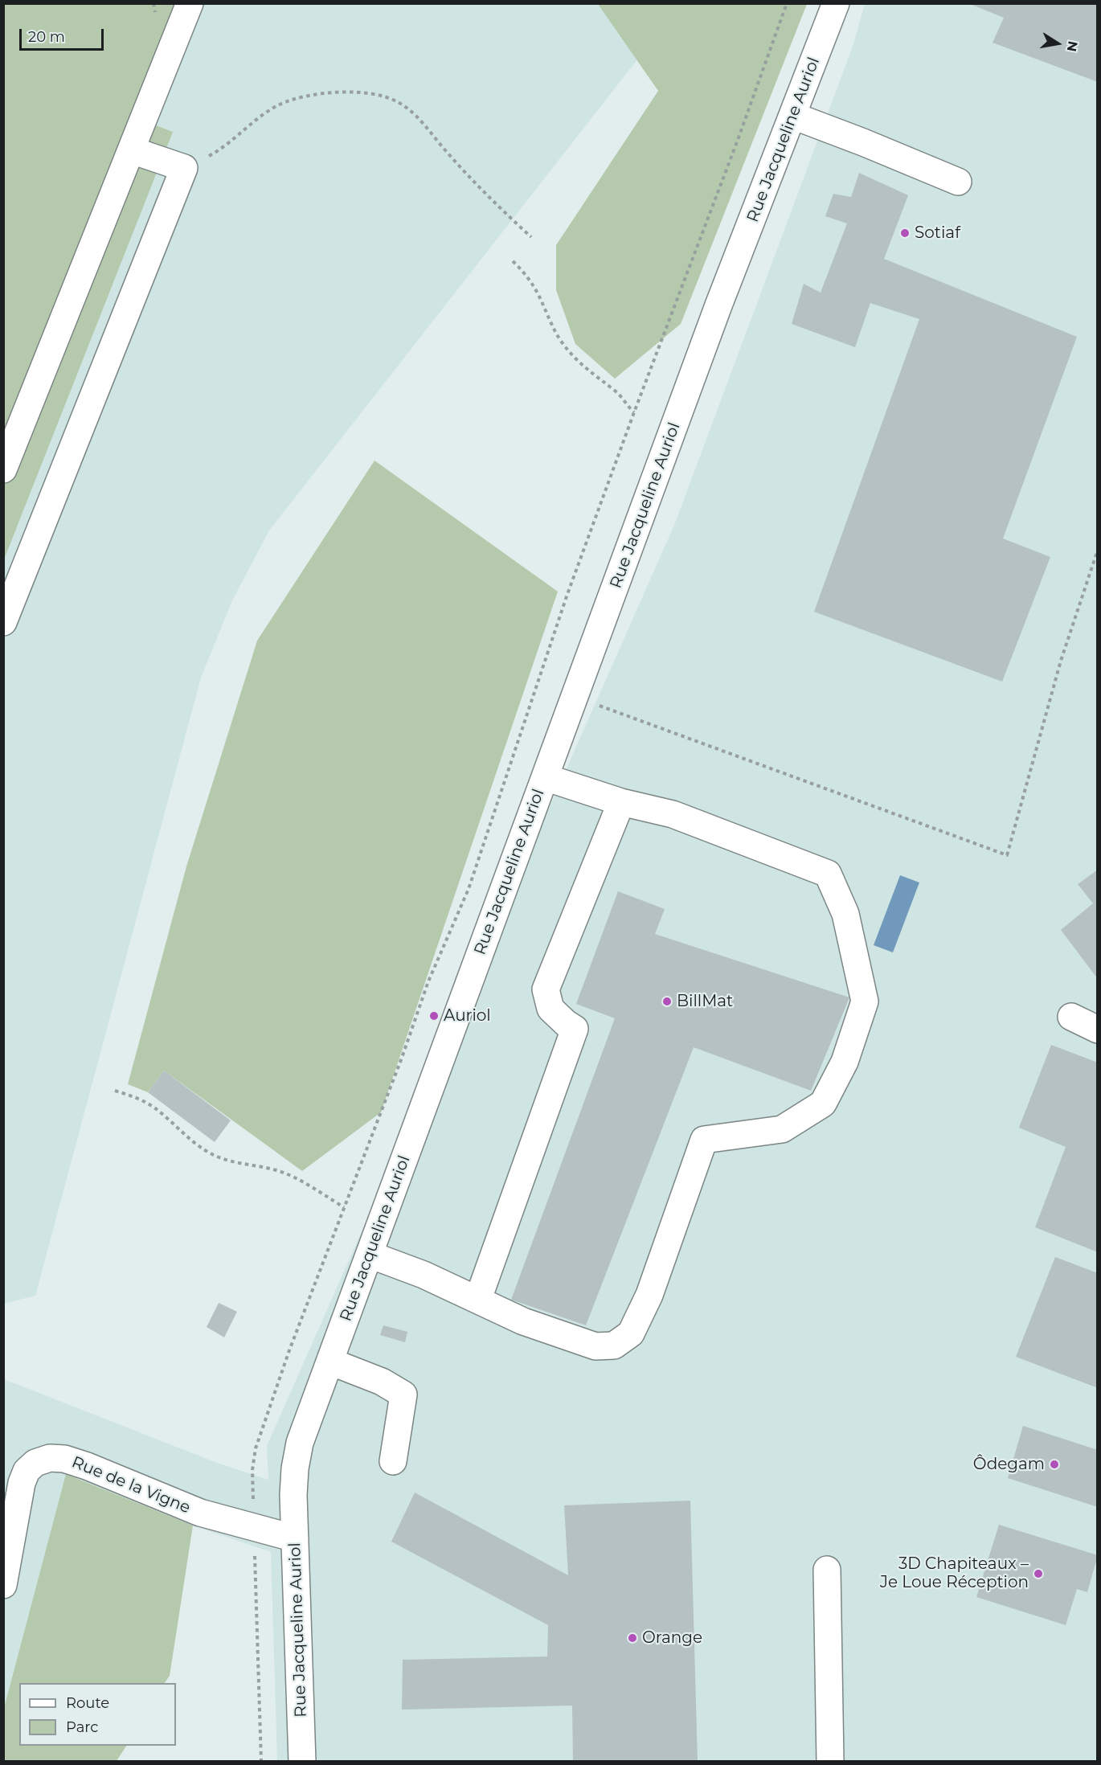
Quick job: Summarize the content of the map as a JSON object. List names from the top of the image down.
{
  "streets": {
    "street": ["Rue Jacqueline Auriol", "Rue de la Vigne"]
  },
  "crossings": [
    ["Rue Jacqueline Auriol", "Rue de la Vigne"]
  ],
  "places": [
    "Sotiaf",
    "BillMat",
    "Auriol",
    "Ôdegam",
    "3D Chapiteaux – Je Loue Réception",
    "Orange"
  ],
  "legend": ["Route", "Parc"],
  "scale_bar": "20 m",
  "north": "right"
}
